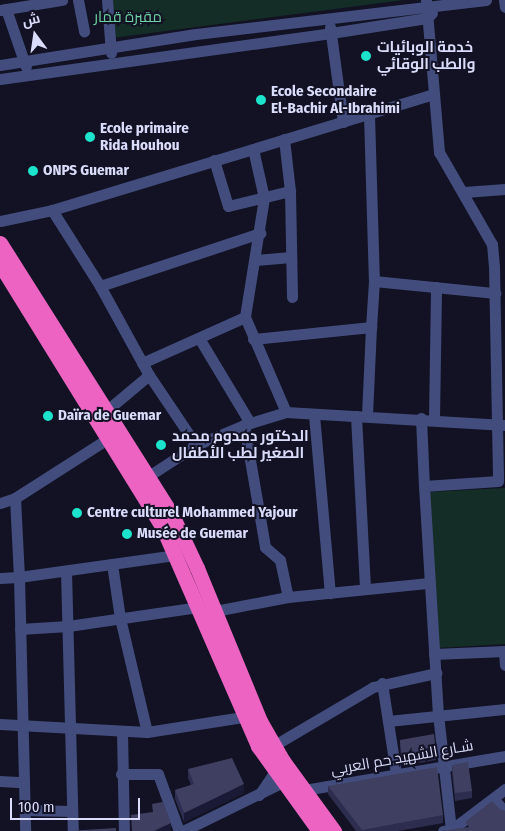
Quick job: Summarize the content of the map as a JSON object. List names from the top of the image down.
{
  "streets": {
    "street": ["شـارع الشهيد حم العربي"]
  },
  "parks": ["مقبرة قمار"],
  "places": [
    "خدمة الوبائيات والطب الوقائي",
    "Ecole Secondaire El-Bachir Al-Ibrahimi",
    "Ecole primaire Rida Houhou",
    "ONPS Guemar",
    "Daïra de Guemar",
    "الدكتور دمدوم محمد الصغير لطب الأطفال",
    "Centre culturel Mohammed Yajour",
    "Musée de Guemar"
  ],
  "scale_bar": "100 m",
  "north": "top"
}
